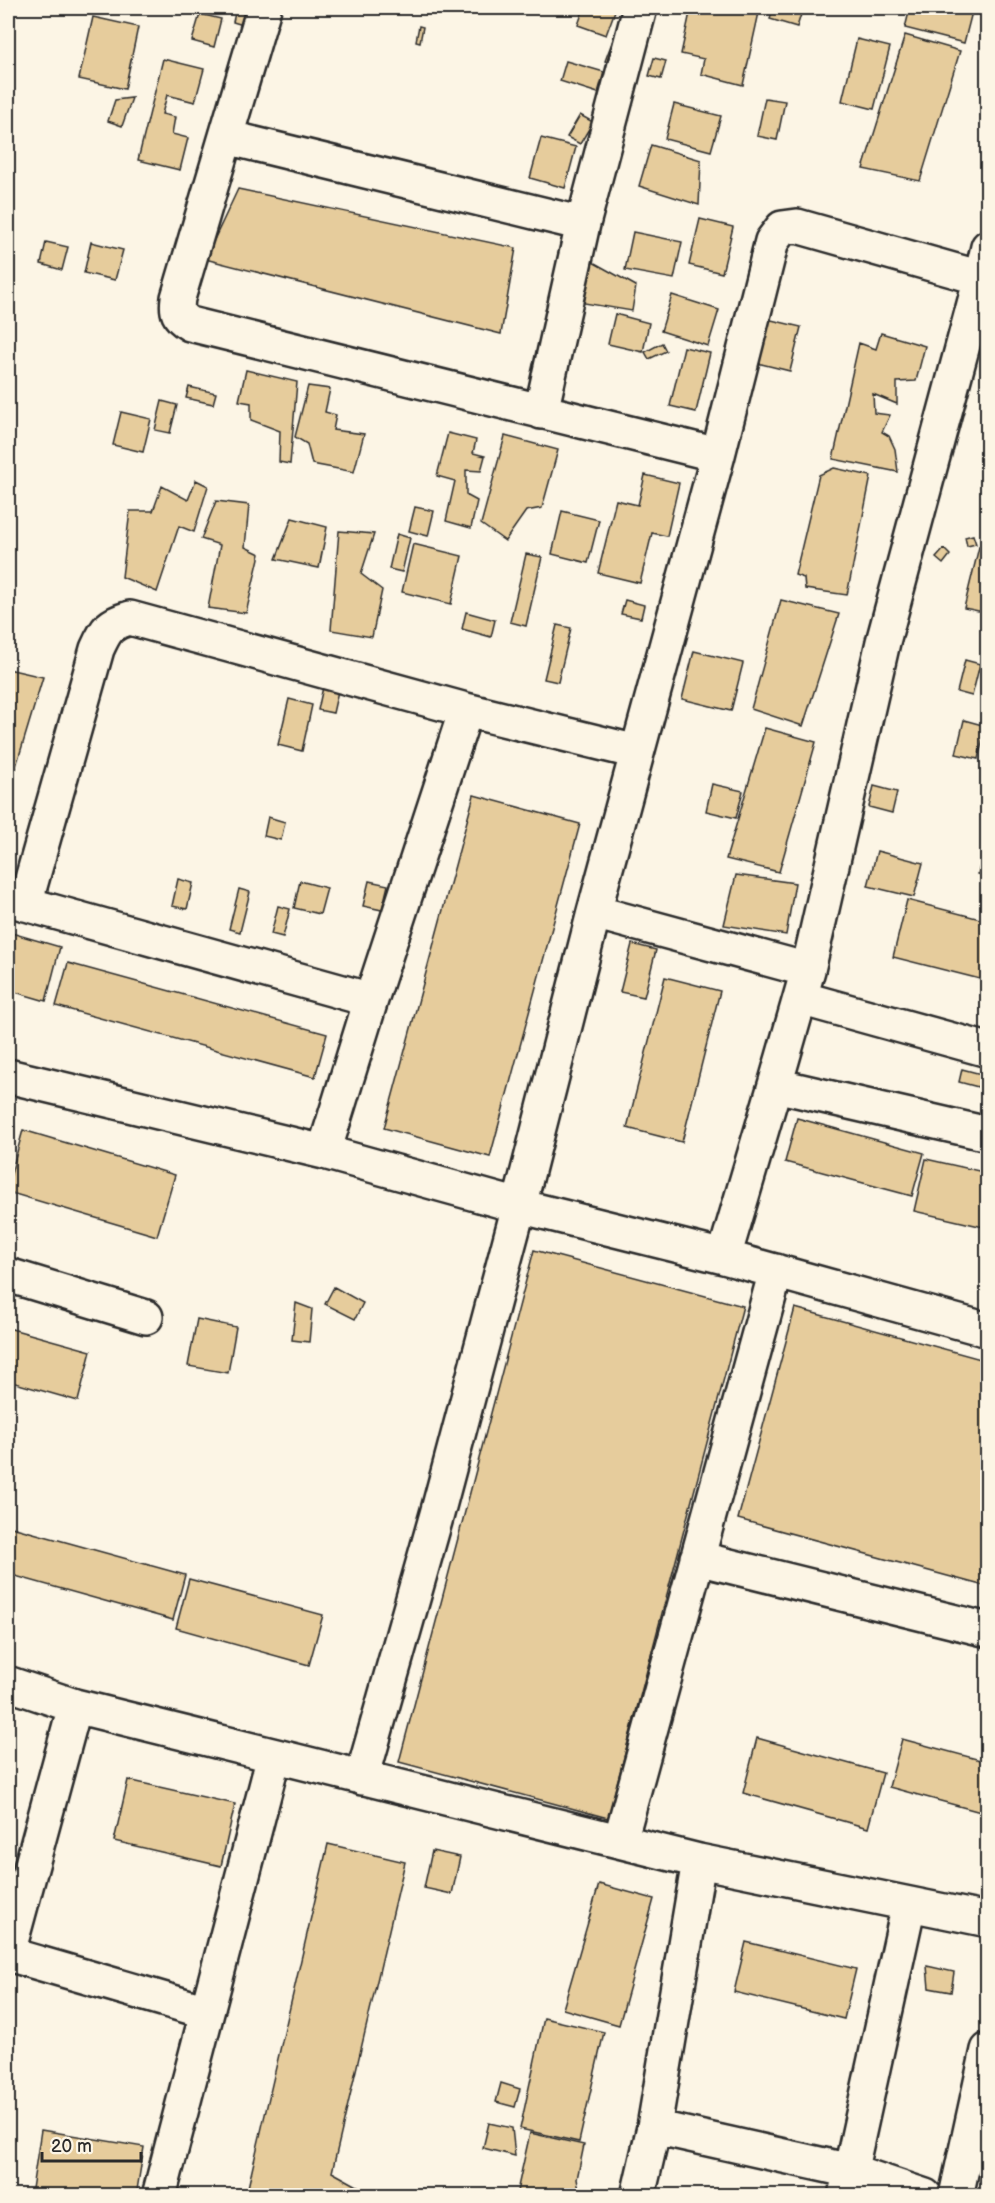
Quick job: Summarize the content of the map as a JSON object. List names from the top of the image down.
{
  "scale_bar": "20 m"
}
